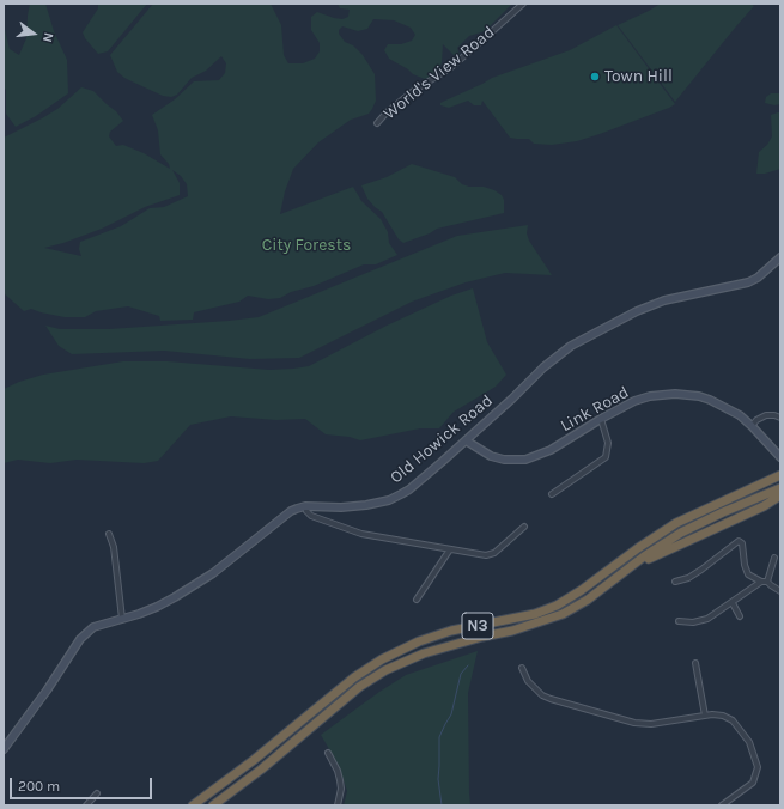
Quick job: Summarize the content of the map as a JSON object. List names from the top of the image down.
{
  "streets": {
    "highway": ["N3"],
    "main road": ["Link Road", "Old Howick Road"],
    "street": ["World's View Road"]
  },
  "crossings": [
    ["Link Road", "Old Howick Road"]
  ],
  "parks": ["City Forests"],
  "places": ["Town Hill"],
  "scale_bar": "200 m",
  "north": "right"
}
